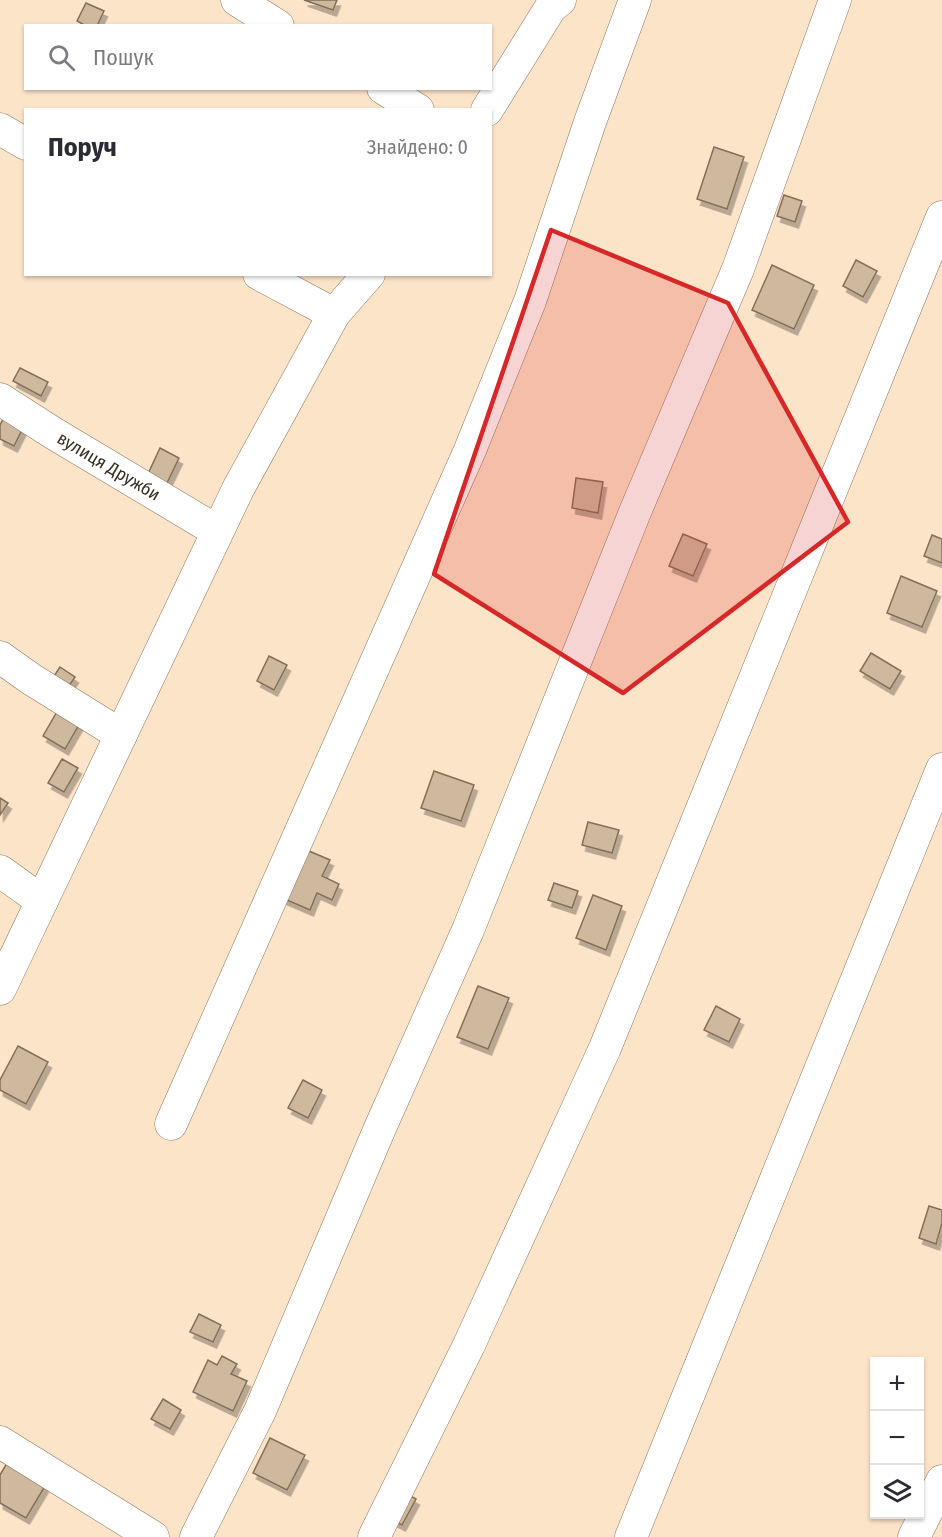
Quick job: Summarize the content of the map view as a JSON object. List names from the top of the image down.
{
  "streets": {
    "street": ["вулиця Дружби"]
  },
  "page": {
    "search": "Пошук",
    "heading": ["Поруч", "Знайдено: 0"],
    "map_buttons": ["+", "−"]
  }
}
